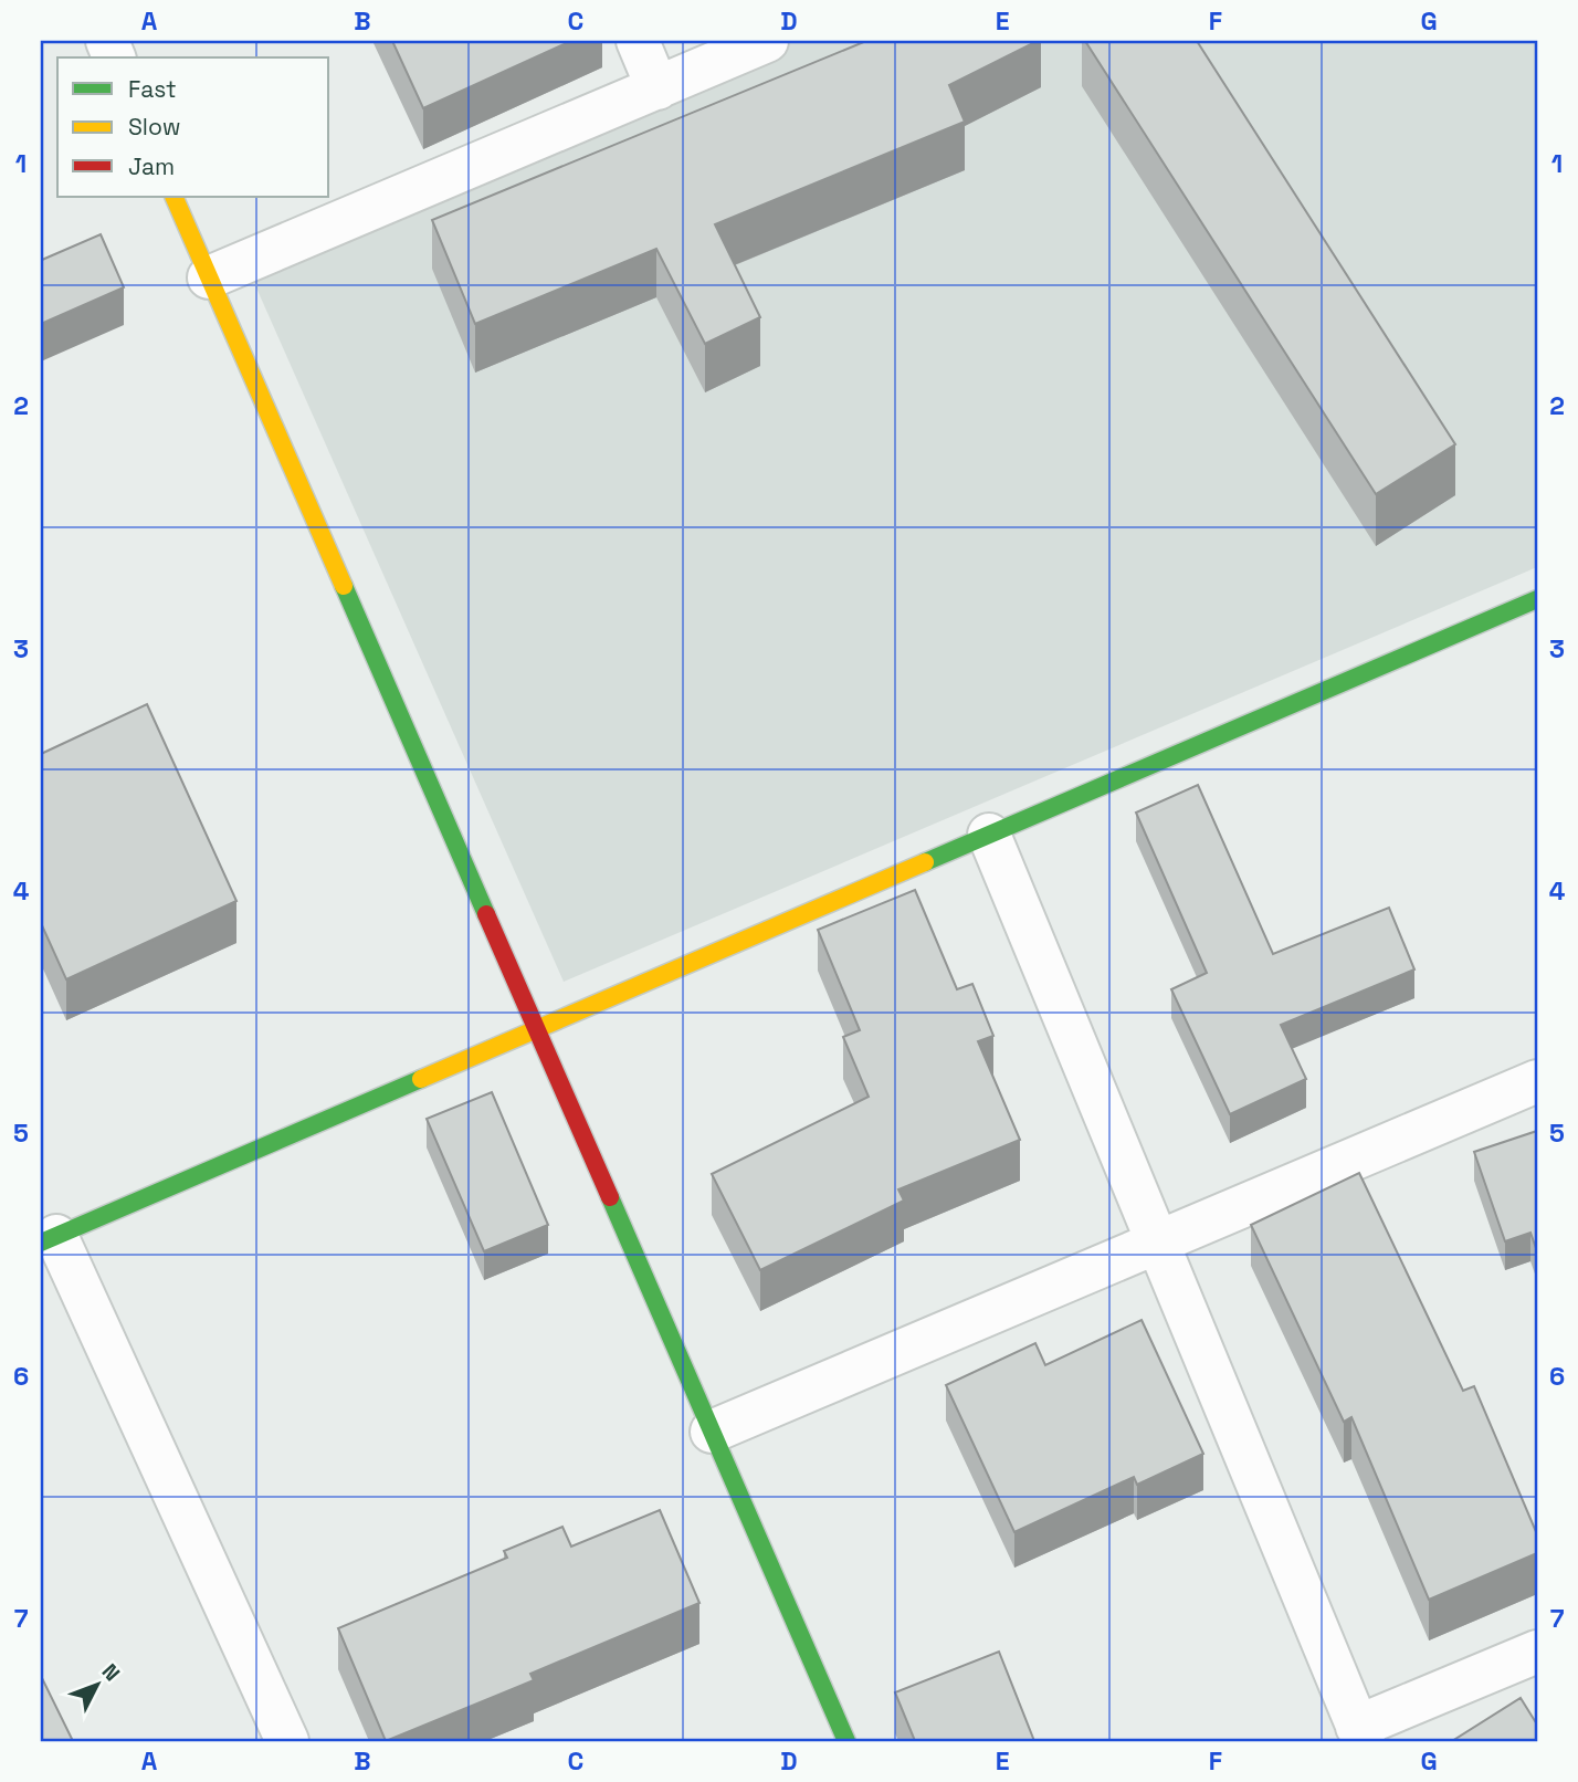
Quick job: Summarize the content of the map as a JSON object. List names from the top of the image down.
{
  "legend": ["Fast", "Slow", "Jam"],
  "north": "top right",
  "grid": {
    "columns": [
      "A",
      "B",
      "C",
      "D",
      "E",
      "F",
      "G"
    ],
    "rows": [
      "1",
      "2",
      "3",
      "4",
      "5",
      "6",
      "7"
    ]
  }
}
